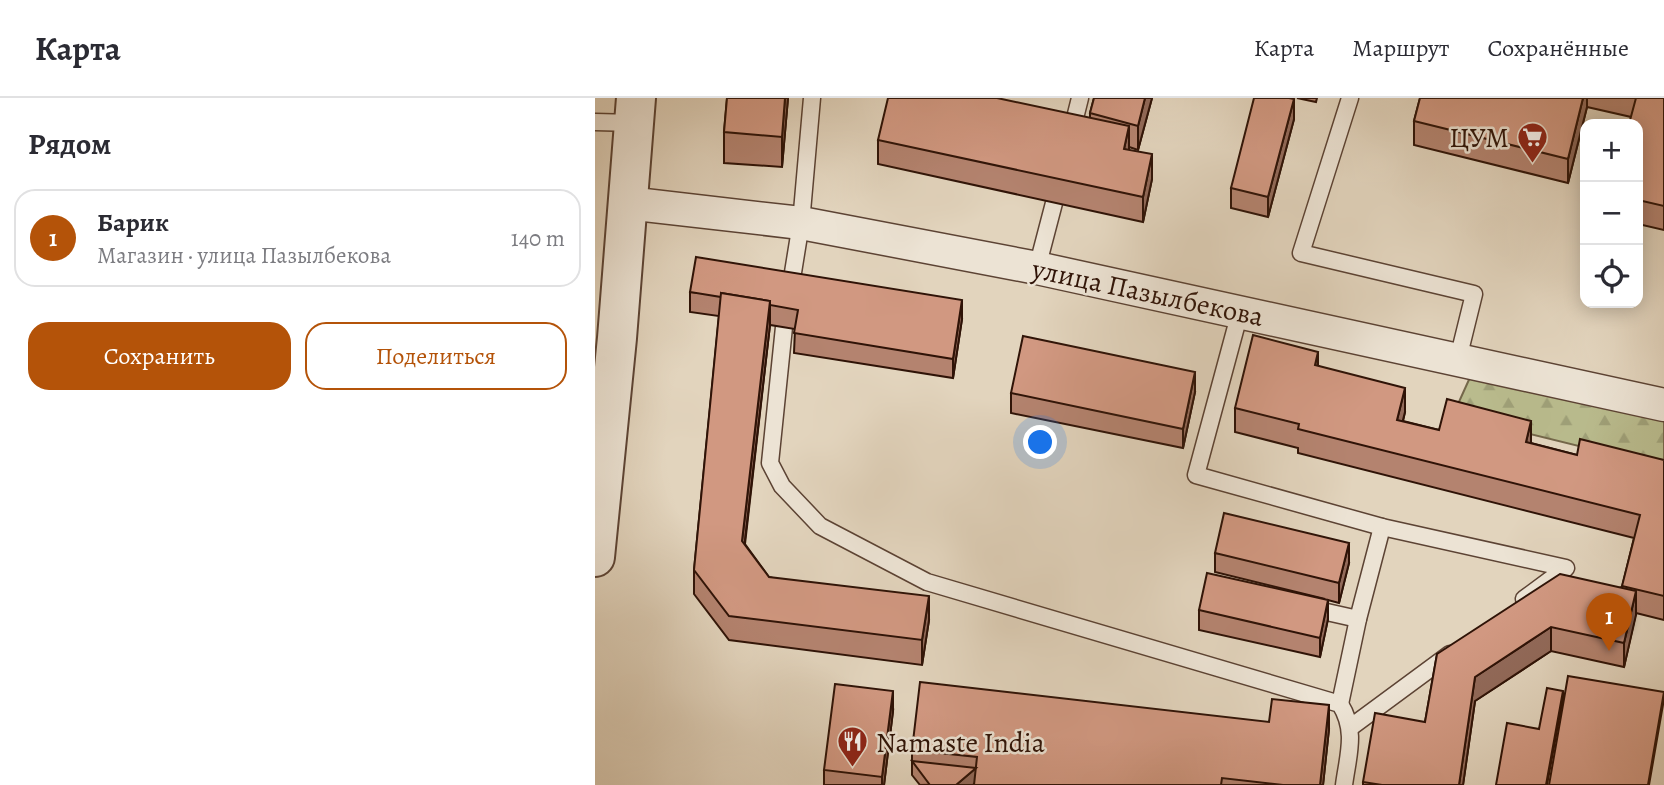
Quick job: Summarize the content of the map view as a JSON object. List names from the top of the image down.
{
  "streets": {
    "street": ["улица Пазылбекова"]
  },
  "places": {
    "supermarket": ["ЦУМ"],
    "restaurant": ["Namaste India"]
  },
  "page": {
    "header": "Карта",
    "nav": ["Карта", "Маршрут", "Сохранённые"],
    "heading": "Рядом",
    "map_buttons": ["+", "−"],
    "list": [
      {
        "mark": "1",
        "name": "Барик",
        "note": "Магазин · улица Пазылбекова",
        "value": "140 m"
      }
    ],
    "buttons": ["Сохранить", "Поделиться"],
    "pins": "1"
  }
}
